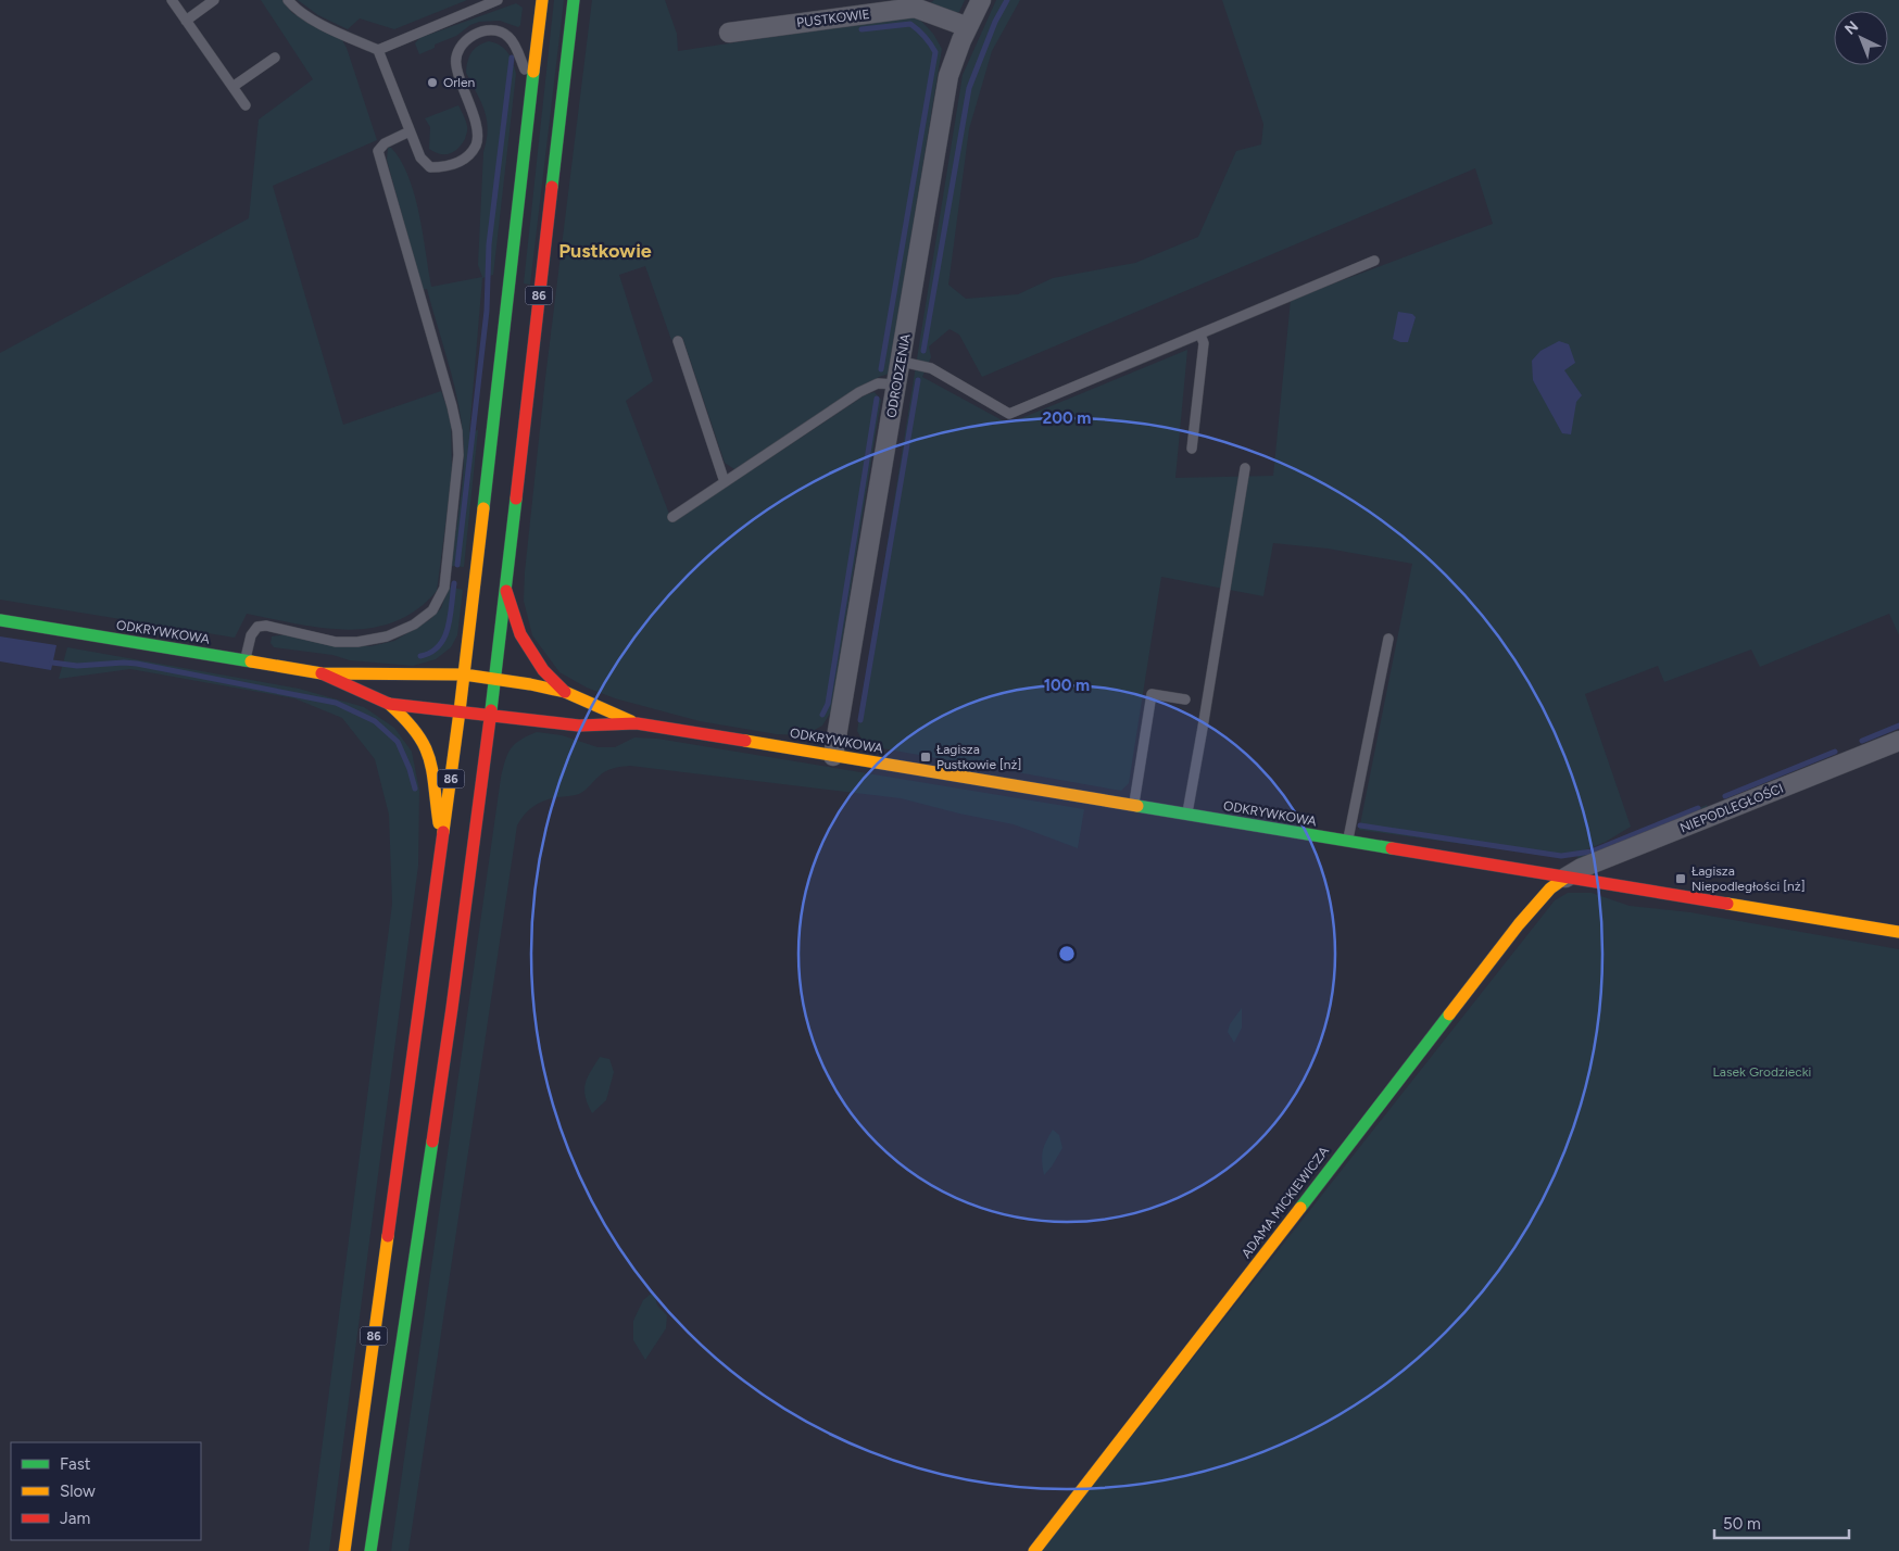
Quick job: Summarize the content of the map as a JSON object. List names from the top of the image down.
{
  "streets": {
    "main road": ["86", "ODKRYWKOWA", "ADAMA MICKIEWICZA"],
    "street": ["PUSTKOWIE", "ODRODZENIA", "NIEPODLEGŁOŚCI"]
  },
  "crossings": [
    ["PUSTKOWIE", "ODRODZENIA"],
    ["86", "ODKRYWKOWA"],
    ["ODRODZENIA", "ODKRYWKOWA"],
    ["ODKRYWKOWA", "NIEPODLEGŁOŚCI"],
    ["ODKRYWKOWA", "ADAMA MICKIEWICZA"],
    ["NIEPODLEGŁOŚCI", "ADAMA MICKIEWICZA"]
  ],
  "districts": ["Pustkowie"],
  "parks": ["Lasek Grodziecki"],
  "places": {
    "other": ["Orlen"],
    "transit": ["Łagisza Pustkowie [nż]", "Łagisza Niepodległości [nż]"]
  },
  "legend": ["Fast", "Slow", "Jam"],
  "scale_bar": "50 m",
  "north": "top left",
  "rings": ["200 m", "100 m"]
}
